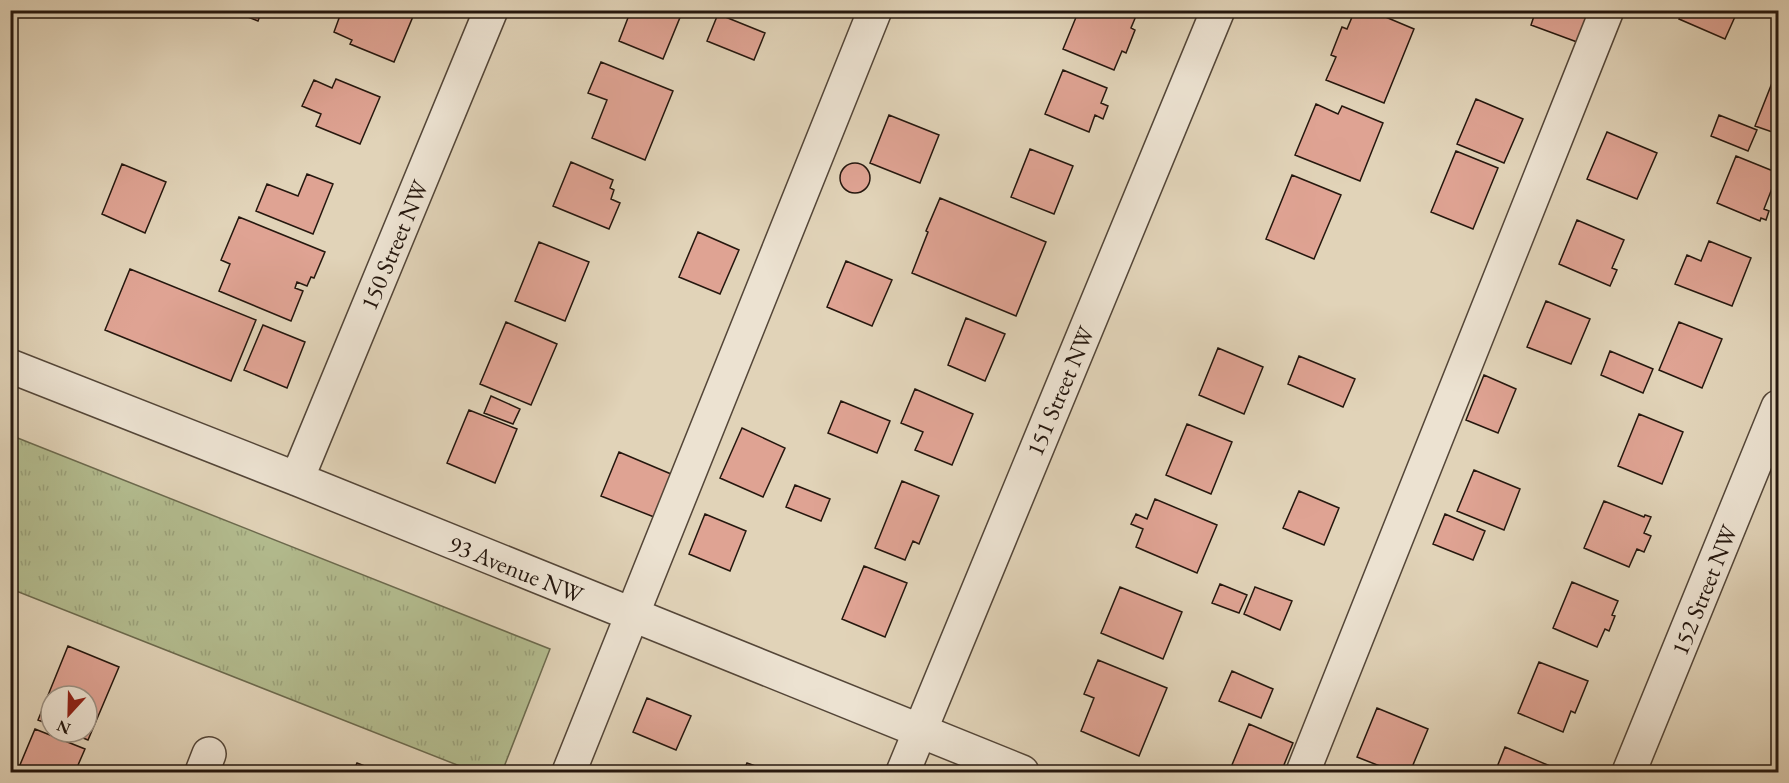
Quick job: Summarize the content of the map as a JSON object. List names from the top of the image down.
{
  "streets": {
    "street": [
      "150 Street NW",
      "151 Street NW",
      "93 Avenue NW",
      "152 Street NW"
    ]
  },
  "crossings": [
    ["150 Street NW", "93 Avenue NW"],
    ["151 Street NW", "93 Avenue NW"]
  ],
  "north": "bottom"
}
